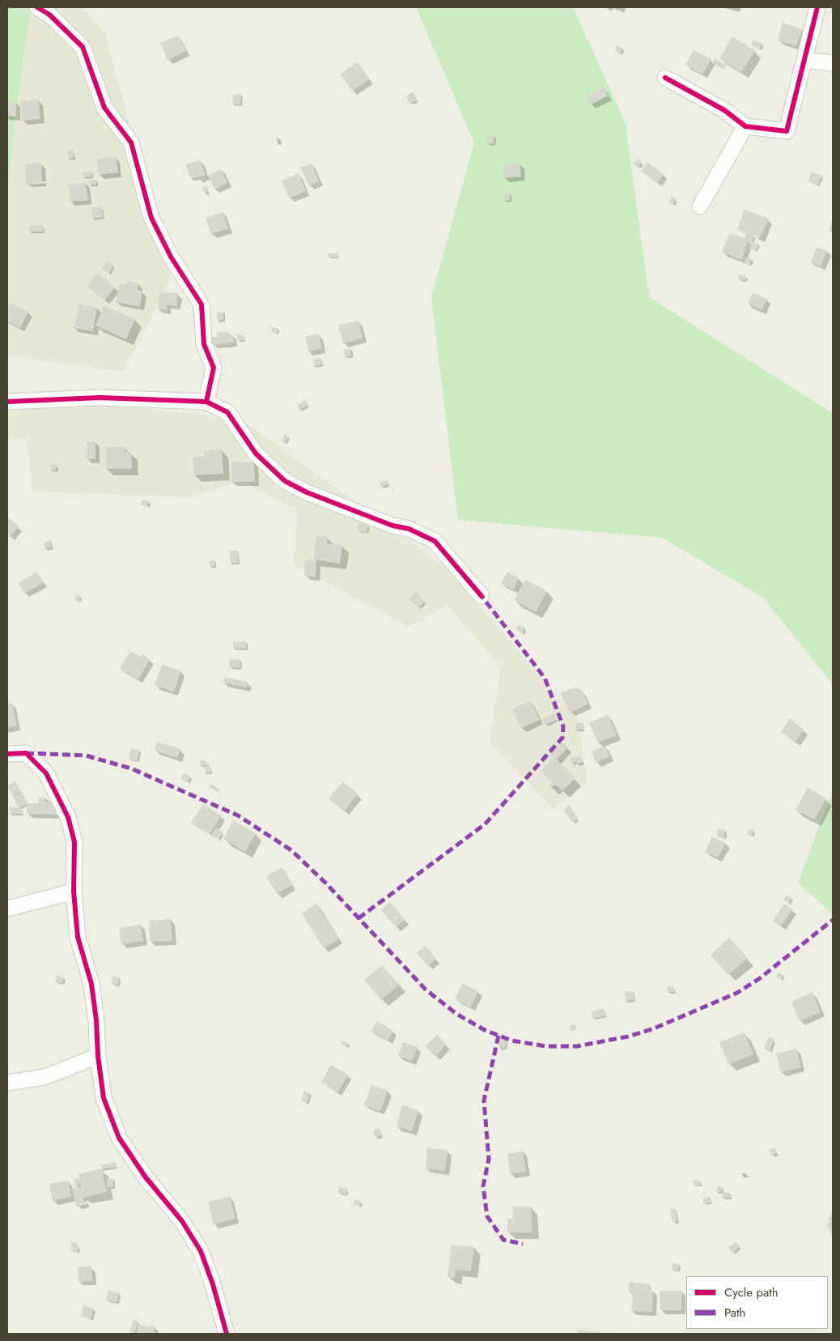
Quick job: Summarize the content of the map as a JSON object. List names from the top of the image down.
{
  "legend": ["Cycle path", "Path"]
}
